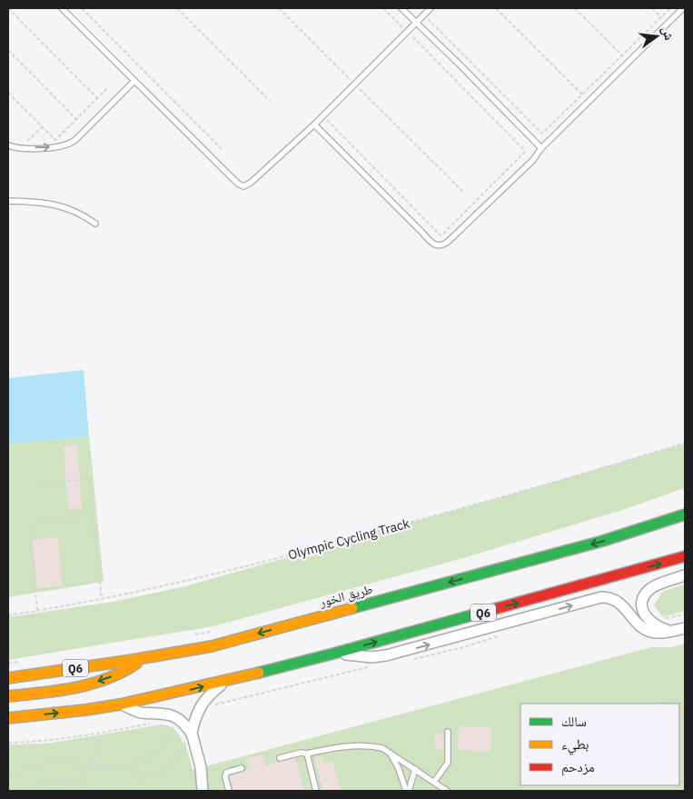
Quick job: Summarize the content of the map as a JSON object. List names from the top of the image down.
{
  "streets": {
    "highway": ["طريق الخور", "Q6"],
    "path": ["Olympic Cycling Track"]
  },
  "legend": ["سالك", "بطيء", "مزدحم"],
  "north": "right"
}
